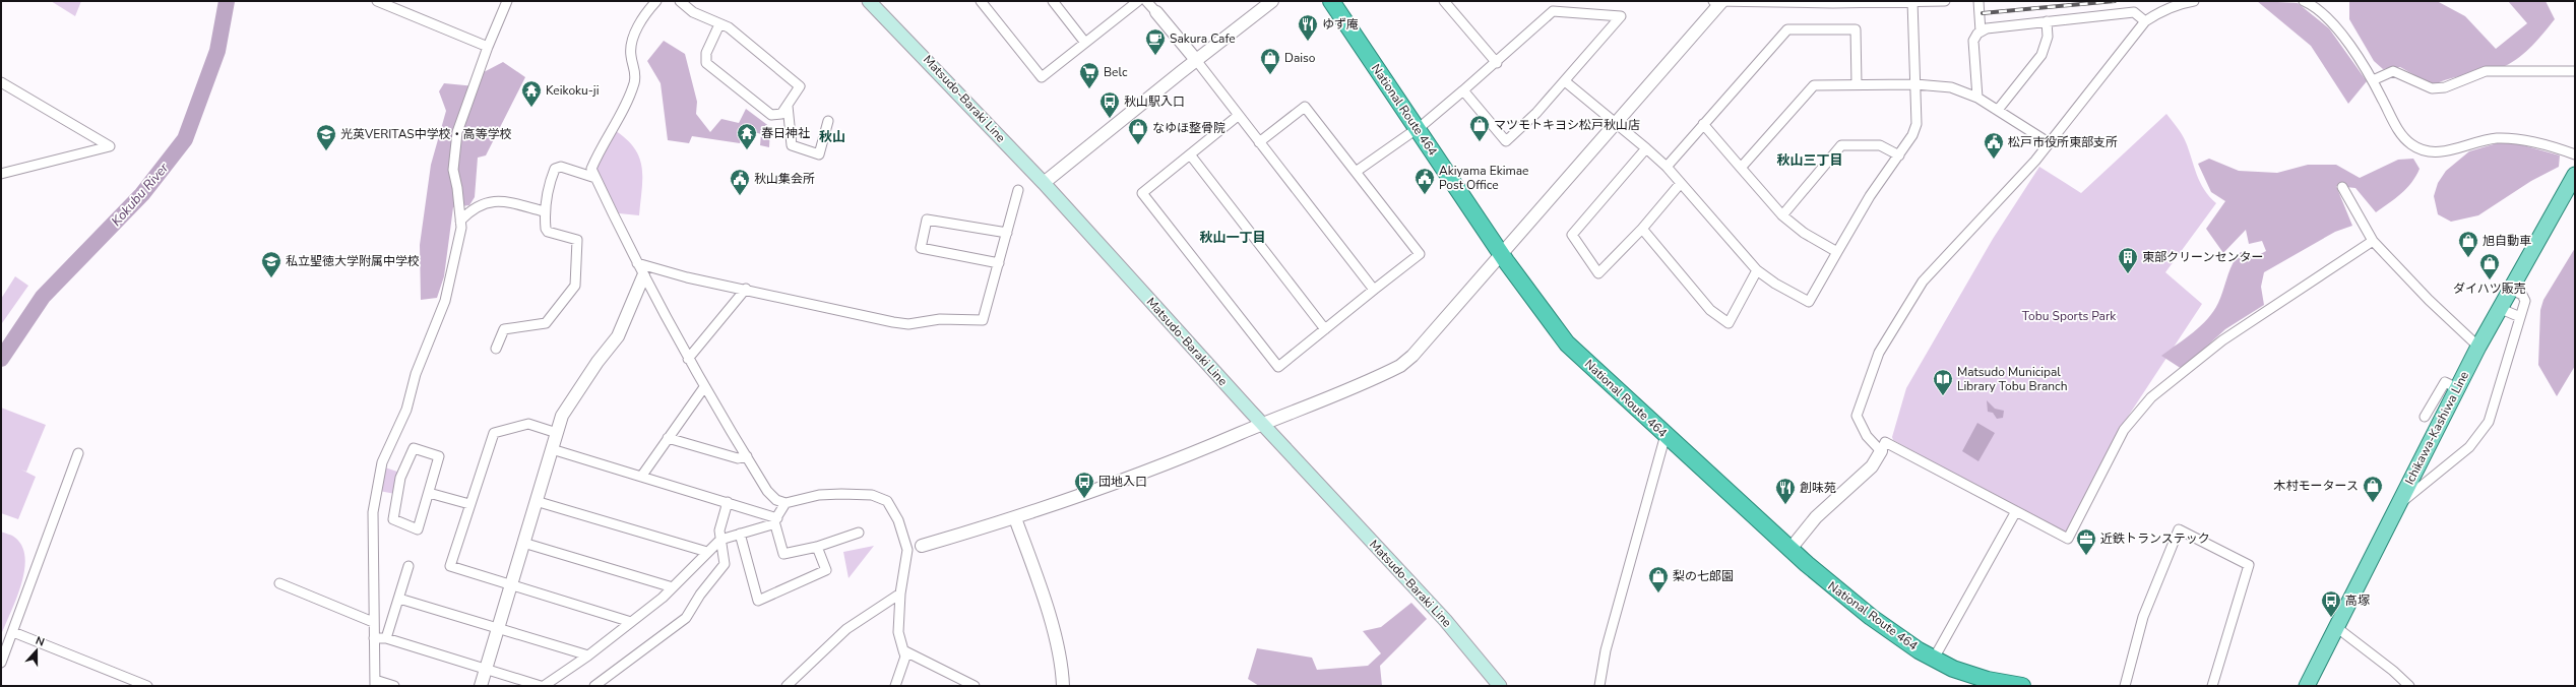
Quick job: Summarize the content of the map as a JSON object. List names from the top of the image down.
{
  "streets": {
    "highway": ["National Route 464"],
    "main road": ["Matsudo-Baraki Line", "Ichikawa-Kashiwa Line"]
  },
  "districts": ["秋山", "秋山三丁目", "秋山一丁目"],
  "water": ["Kokubu River"],
  "parks": ["Tobu Sports Park"],
  "places": {
    "restaurant": ["ゆず庵", "創味苑"],
    "cafe": ["Sakura Cafe"],
    "shop": [
      "Daiso",
      "マツモトキヨシ松戸秋山店",
      "なゆほ整骨院",
      "旭自動車",
      "ダイハツ販売",
      "木村モータース",
      "梨の七郎園"
    ],
    "supermarket": ["Belc"],
    "temple": ["Keikoku-ji", "春日神社"],
    "bus stop": ["秋山駅入口", "団地入口", "高塚"],
    "school or university": ["光英VERITAS中学校・高等学校", "私立聖徳大学附属中学校"],
    "public building": ["松戸市役所東部支所", "Akiyama Ekimae Post Office", "秋山集会所"],
    "building": ["東部クリーンセンター"],
    "library": ["Matsudo Municipal Library Tobu Branch"],
    "office": ["近鉄トランステック"]
  },
  "north": "top"
}
